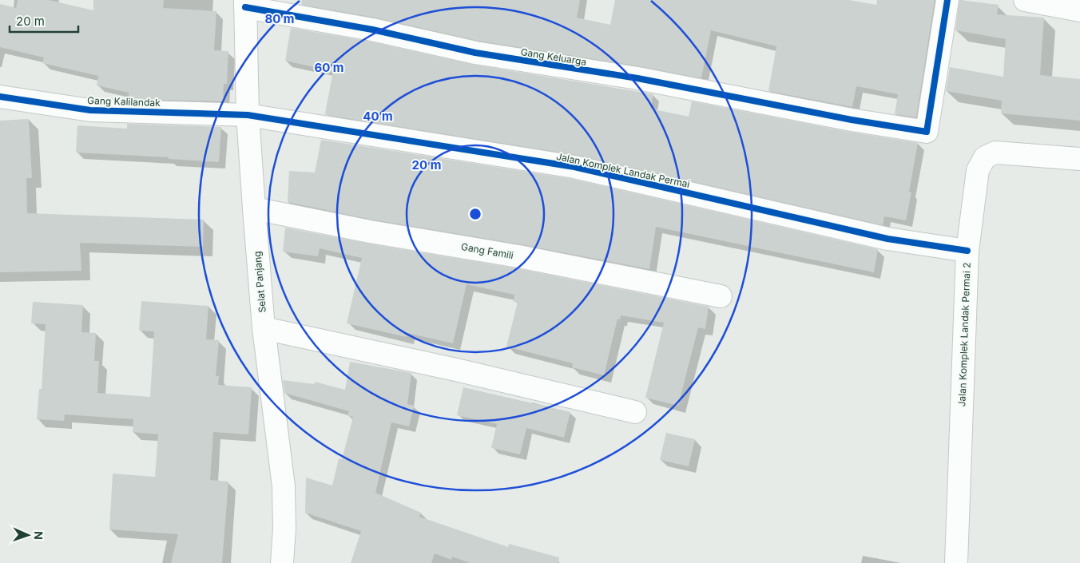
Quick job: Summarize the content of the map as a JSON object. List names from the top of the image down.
{
  "streets": {
    "street": [
      "Gang Keluarga",
      "Gang Kalilandak",
      "Jalan Komplek Landak Permai",
      "Gang Famili",
      "Selat Panjang",
      "Jalan Komplek Landak Permai 2"
    ]
  },
  "crossings": [
    ["Gang Keluarga", "Selat Panjang"],
    ["Gang Kalilandak", "Jalan Komplek Landak Permai"],
    ["Gang Kalilandak", "Selat Panjang"],
    ["Jalan Komplek Landak Permai", "Selat Panjang"],
    ["Jalan Komplek Landak Permai", "Jalan Komplek Landak Permai 2"],
    ["Gang Famili", "Selat Panjang"]
  ],
  "scale_bar": "20 m",
  "north": "right",
  "rings": [
    "80 m",
    "60 m",
    "40 m",
    "20 m"
  ]
}
